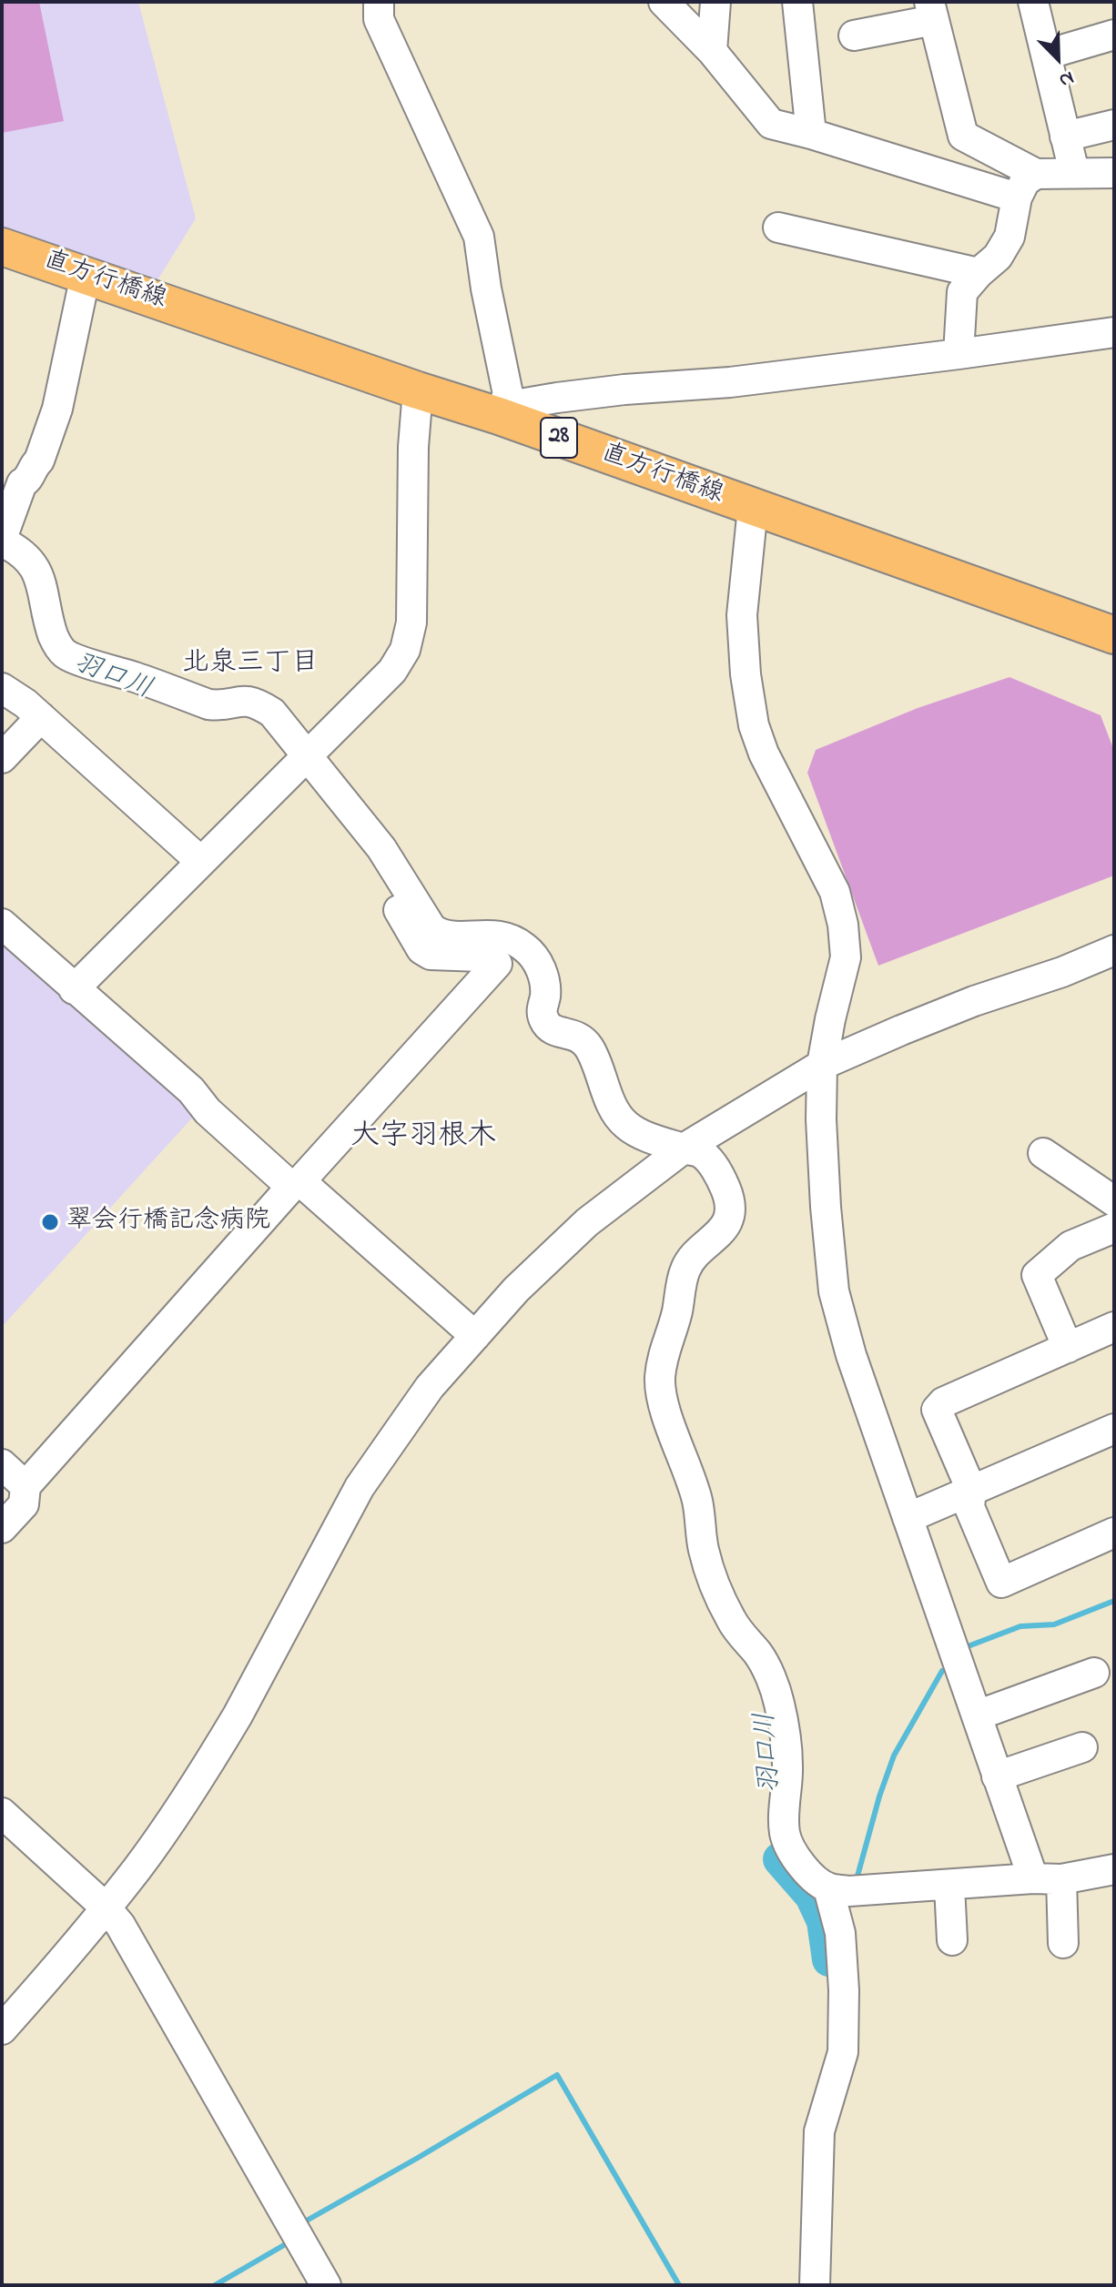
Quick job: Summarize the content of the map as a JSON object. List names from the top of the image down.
{
  "streets": {
    "main road": ["直方行橋線", "28"]
  },
  "districts": ["北泉三丁目", "大字羽根木"],
  "water": ["羽口川"],
  "places": ["翠会行橋記念病院"],
  "north": "bottom right"
}
